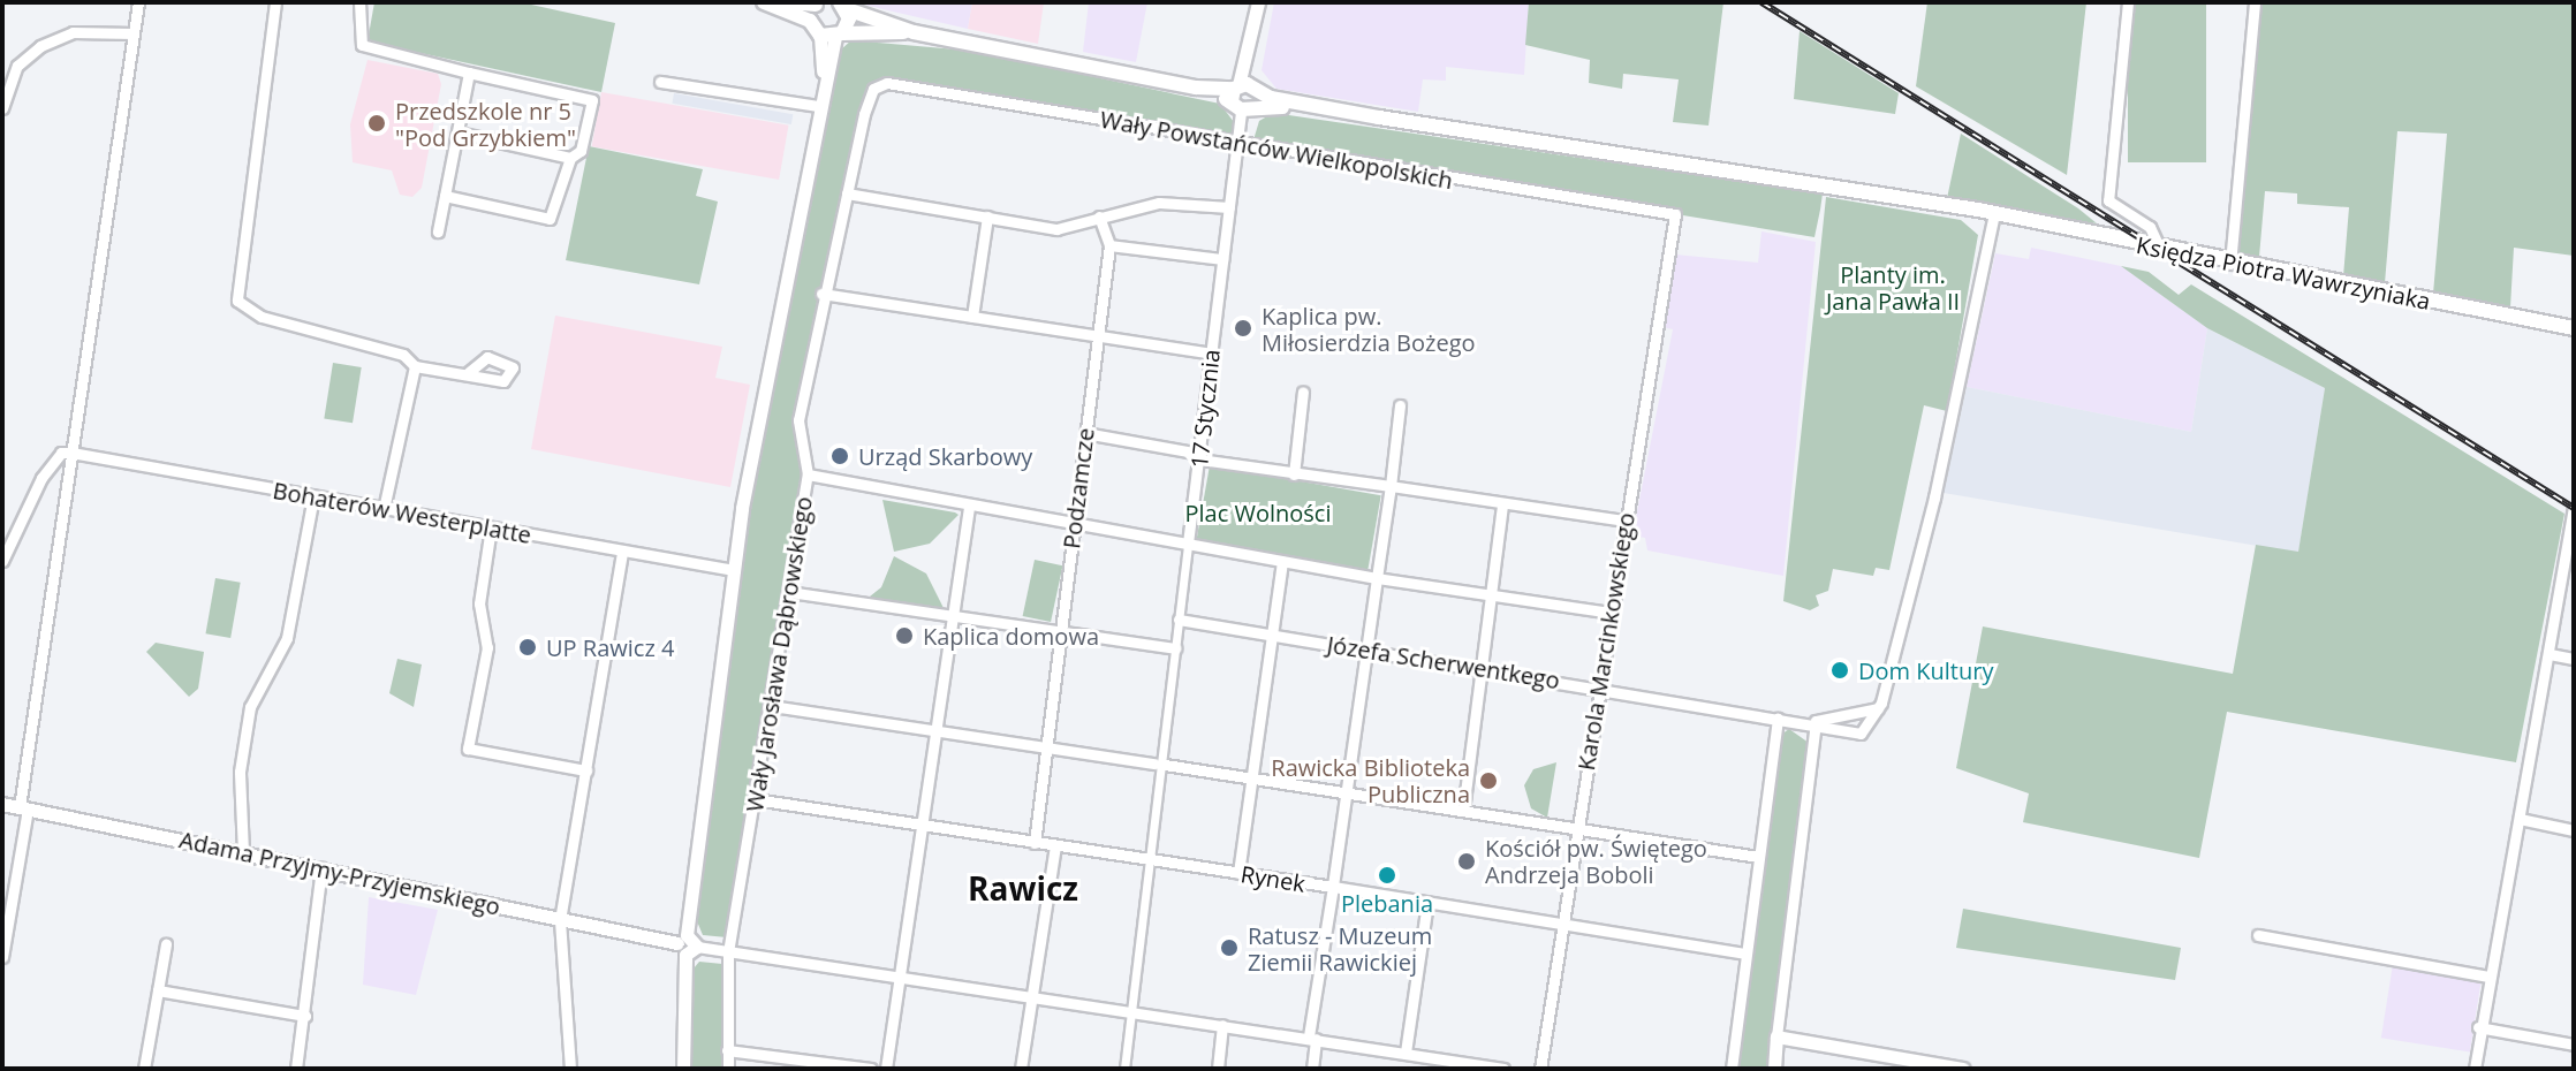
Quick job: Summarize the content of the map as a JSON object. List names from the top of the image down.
{
  "streets": {
    "main road": ["Wały Powstańców Wielkopolskich", "Księdza Piotra Wawrzyniaka"],
    "street": [
      "17 Stycznia",
      "Podzamcze",
      "Bohaterów Westerplatte",
      "Karola Marcinkowskiego",
      "Wały Jarosława Dąbrowskiego",
      "Józefa Scherwentkego",
      "Adama Przyjmy-Przyjemskiego",
      "Rynek"
    ]
  },
  "crossings": [
    ["Wały Powstańców Wielkopolskich", "Księdza Piotra Wawrzyniaka"],
    ["Wały Powstańców Wielkopolskich", "17 Stycznia"],
    ["Wały Powstańców Wielkopolskich", "Karola Marcinkowskiego"],
    ["Wały Powstańców Wielkopolskich", "Wały Jarosława Dąbrowskiego"],
    ["17 Stycznia", "Józefa Scherwentkego"],
    ["17 Stycznia", "Rynek"],
    ["Podzamcze", "Rynek"],
    ["Karola Marcinkowskiego", "Józefa Scherwentkego"],
    ["Wały Jarosława Dąbrowskiego", "Rynek"]
  ],
  "districts": ["Rawicz"],
  "parks": ["Planty im. Jana Pawła II", "Plac Wolności"],
  "places": [
    "Przedszkole nr 5 \"Pod Grzybkiem\"",
    "Kaplica pw. Miłosierdzia Bożego",
    "Urząd Skarbowy",
    "Kaplica domowa",
    "UP Rawicz 4",
    "Dom Kultury",
    "Rawicka Biblioteka Publiczna",
    "Kościół pw. Świętego Andrzeja Boboli",
    "Plebania",
    "Ratusz - Muzeum Ziemii Rawickiej"
  ]
}
